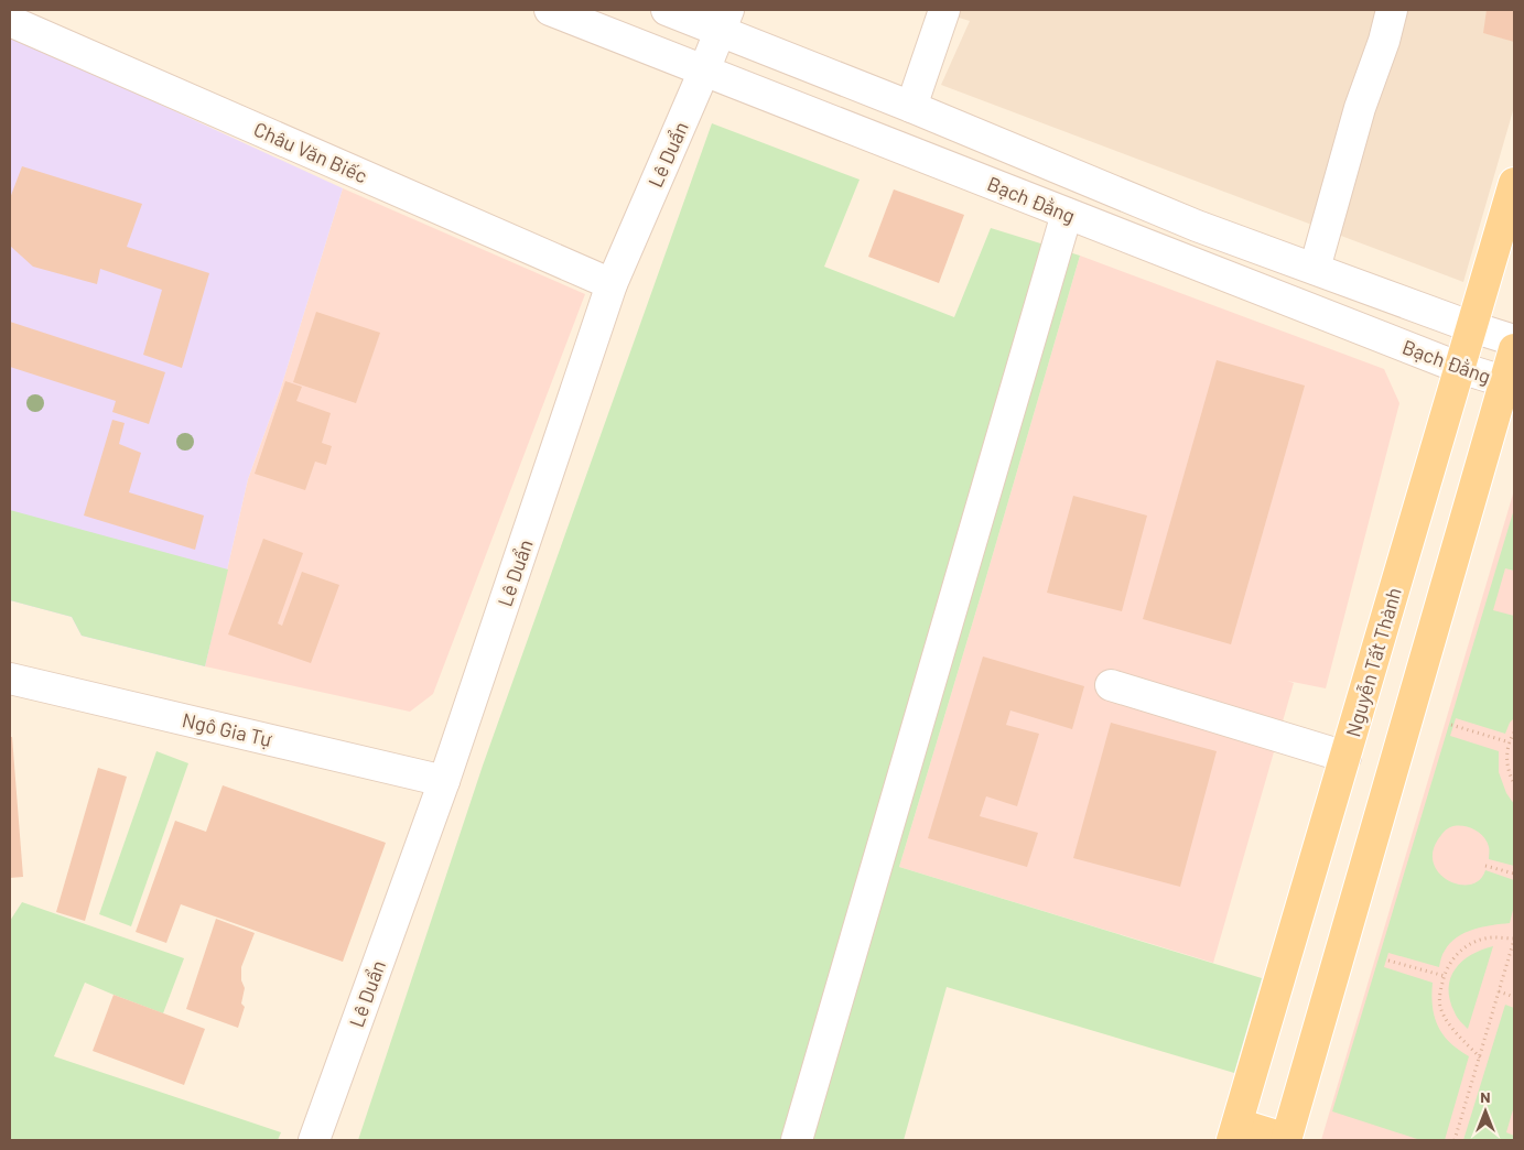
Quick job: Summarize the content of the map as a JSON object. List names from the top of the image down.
{
  "streets": {
    "main road": ["Nguyễn Tất Thành"],
    "street": [
      "Châu Văn Biếc",
      "Lê Duẩn",
      "Bạch Đằng",
      "Ngô Gia Tự"
    ]
  },
  "crossings": [
    ["Châu Văn Biếc", "Lê Duẩn"],
    ["Lê Duẩn", "Bạch Đằng"],
    ["Lê Duẩn", "Ngô Gia Tự"],
    ["Bạch Đằng", "Nguyễn Tất Thành"]
  ],
  "north": "top"
}
